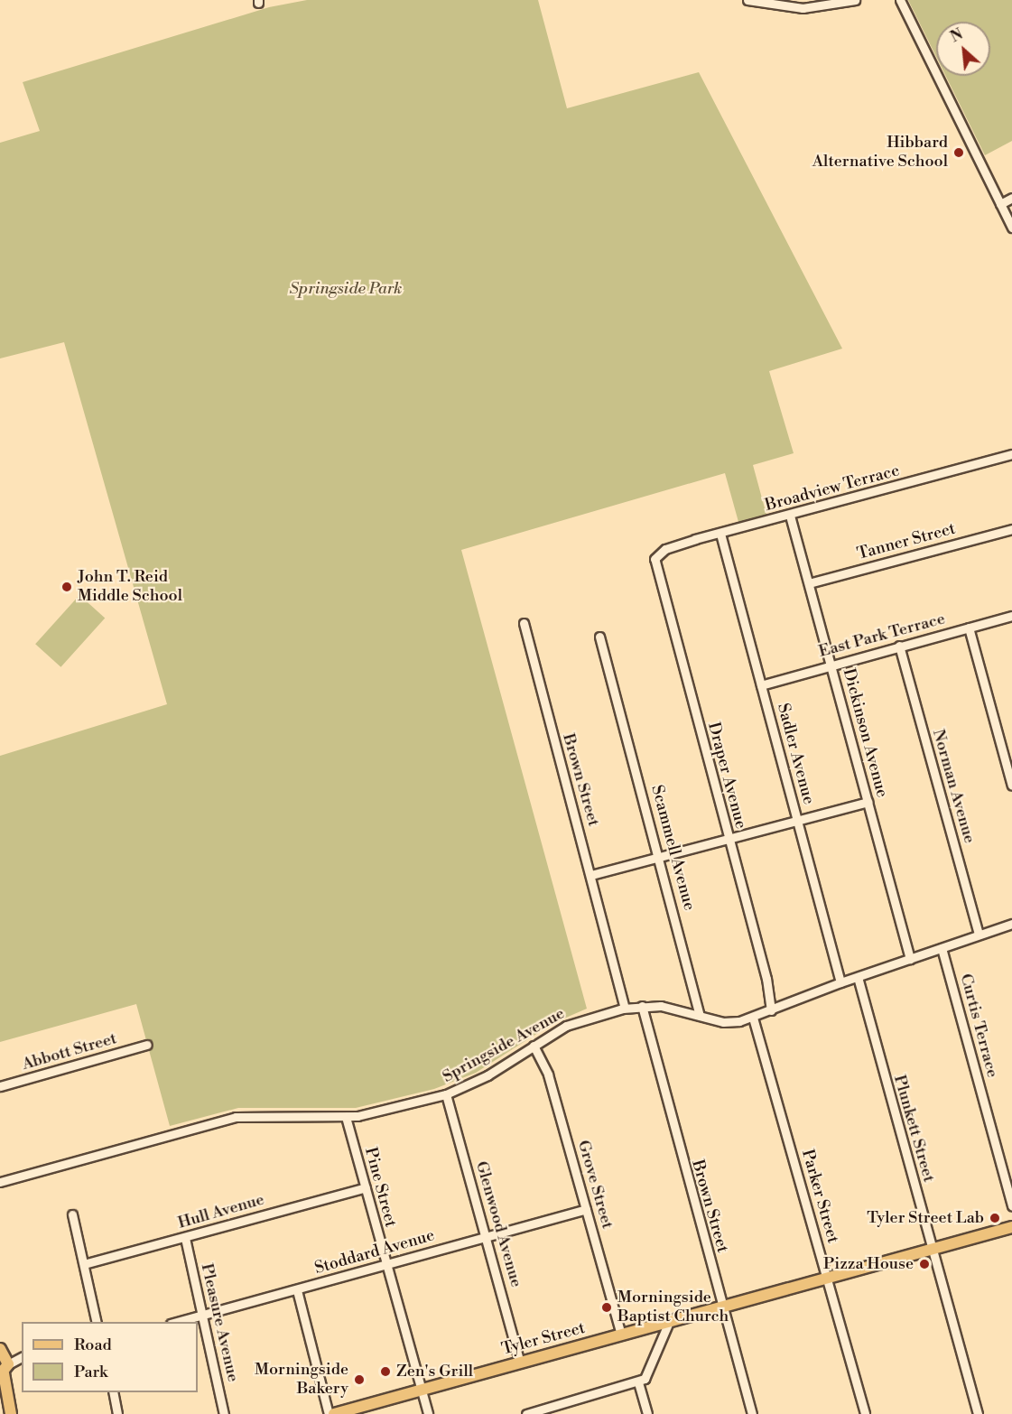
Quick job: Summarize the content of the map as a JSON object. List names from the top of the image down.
{
  "streets": {
    "main road": ["Tyler Street"],
    "street": [
      "Broadview Terrace",
      "Tanner Street",
      "East Park Terrace",
      "Dickinson Avenue",
      "Sadler Avenue",
      "Draper Avenue",
      "Brown Street",
      "Norman Avenue",
      "Scammell Avenue",
      "Curtis Terrace",
      "Springside Avenue",
      "Abbott Street",
      "Plunkett Street",
      "Grove Street",
      "Pine Street",
      "Parker Street",
      "Hull Avenue",
      "Glenwood Avenue",
      "Stoddard Avenue",
      "Pleasure Avenue"
    ]
  },
  "crossings": [
    ["Broadview Terrace", "Dickinson Avenue"],
    ["Broadview Terrace", "Sadler Avenue"],
    ["Broadview Terrace", "Draper Avenue"],
    ["Tanner Street", "Dickinson Avenue"],
    ["East Park Terrace", "Dickinson Avenue"],
    ["East Park Terrace", "Sadler Avenue"],
    ["East Park Terrace", "Norman Avenue"],
    ["Dickinson Avenue", "Springside Avenue"],
    ["Sadler Avenue", "Springside Avenue"],
    ["Draper Avenue", "Springside Avenue"],
    ["Brown Street", "Springside Avenue"],
    ["Brown Street", "Tyler Street"],
    ["Norman Avenue", "Springside Avenue"],
    ["Scammell Avenue", "Springside Avenue"],
    ["Curtis Terrace", "Springside Avenue"],
    ["Springside Avenue", "Plunkett Street"],
    ["Springside Avenue", "Grove Street"],
    ["Springside Avenue", "Pine Street"],
    ["Springside Avenue", "Parker Street"],
    ["Springside Avenue", "Glenwood Avenue"],
    ["Plunkett Street", "Tyler Street"],
    ["Grove Street", "Stoddard Avenue"],
    ["Grove Street", "Tyler Street"],
    ["Pine Street", "Hull Avenue"],
    ["Pine Street", "Stoddard Avenue"],
    ["Pine Street", "Tyler Street"],
    ["Parker Street", "Tyler Street"],
    ["Hull Avenue", "Pleasure Avenue"],
    ["Glenwood Avenue", "Stoddard Avenue"],
    ["Glenwood Avenue", "Tyler Street"],
    ["Stoddard Avenue", "Pleasure Avenue"]
  ],
  "parks": ["Springside Park"],
  "places": [
    "Hibbard Alternative School",
    "John T. Reid Middle School",
    "Tyler Street Lab",
    "Pizza House",
    "Morningside Baptist Church",
    "Zen's Grill",
    "Morningside Bakery"
  ],
  "legend": ["Road", "Park"],
  "north": "top left"
}
